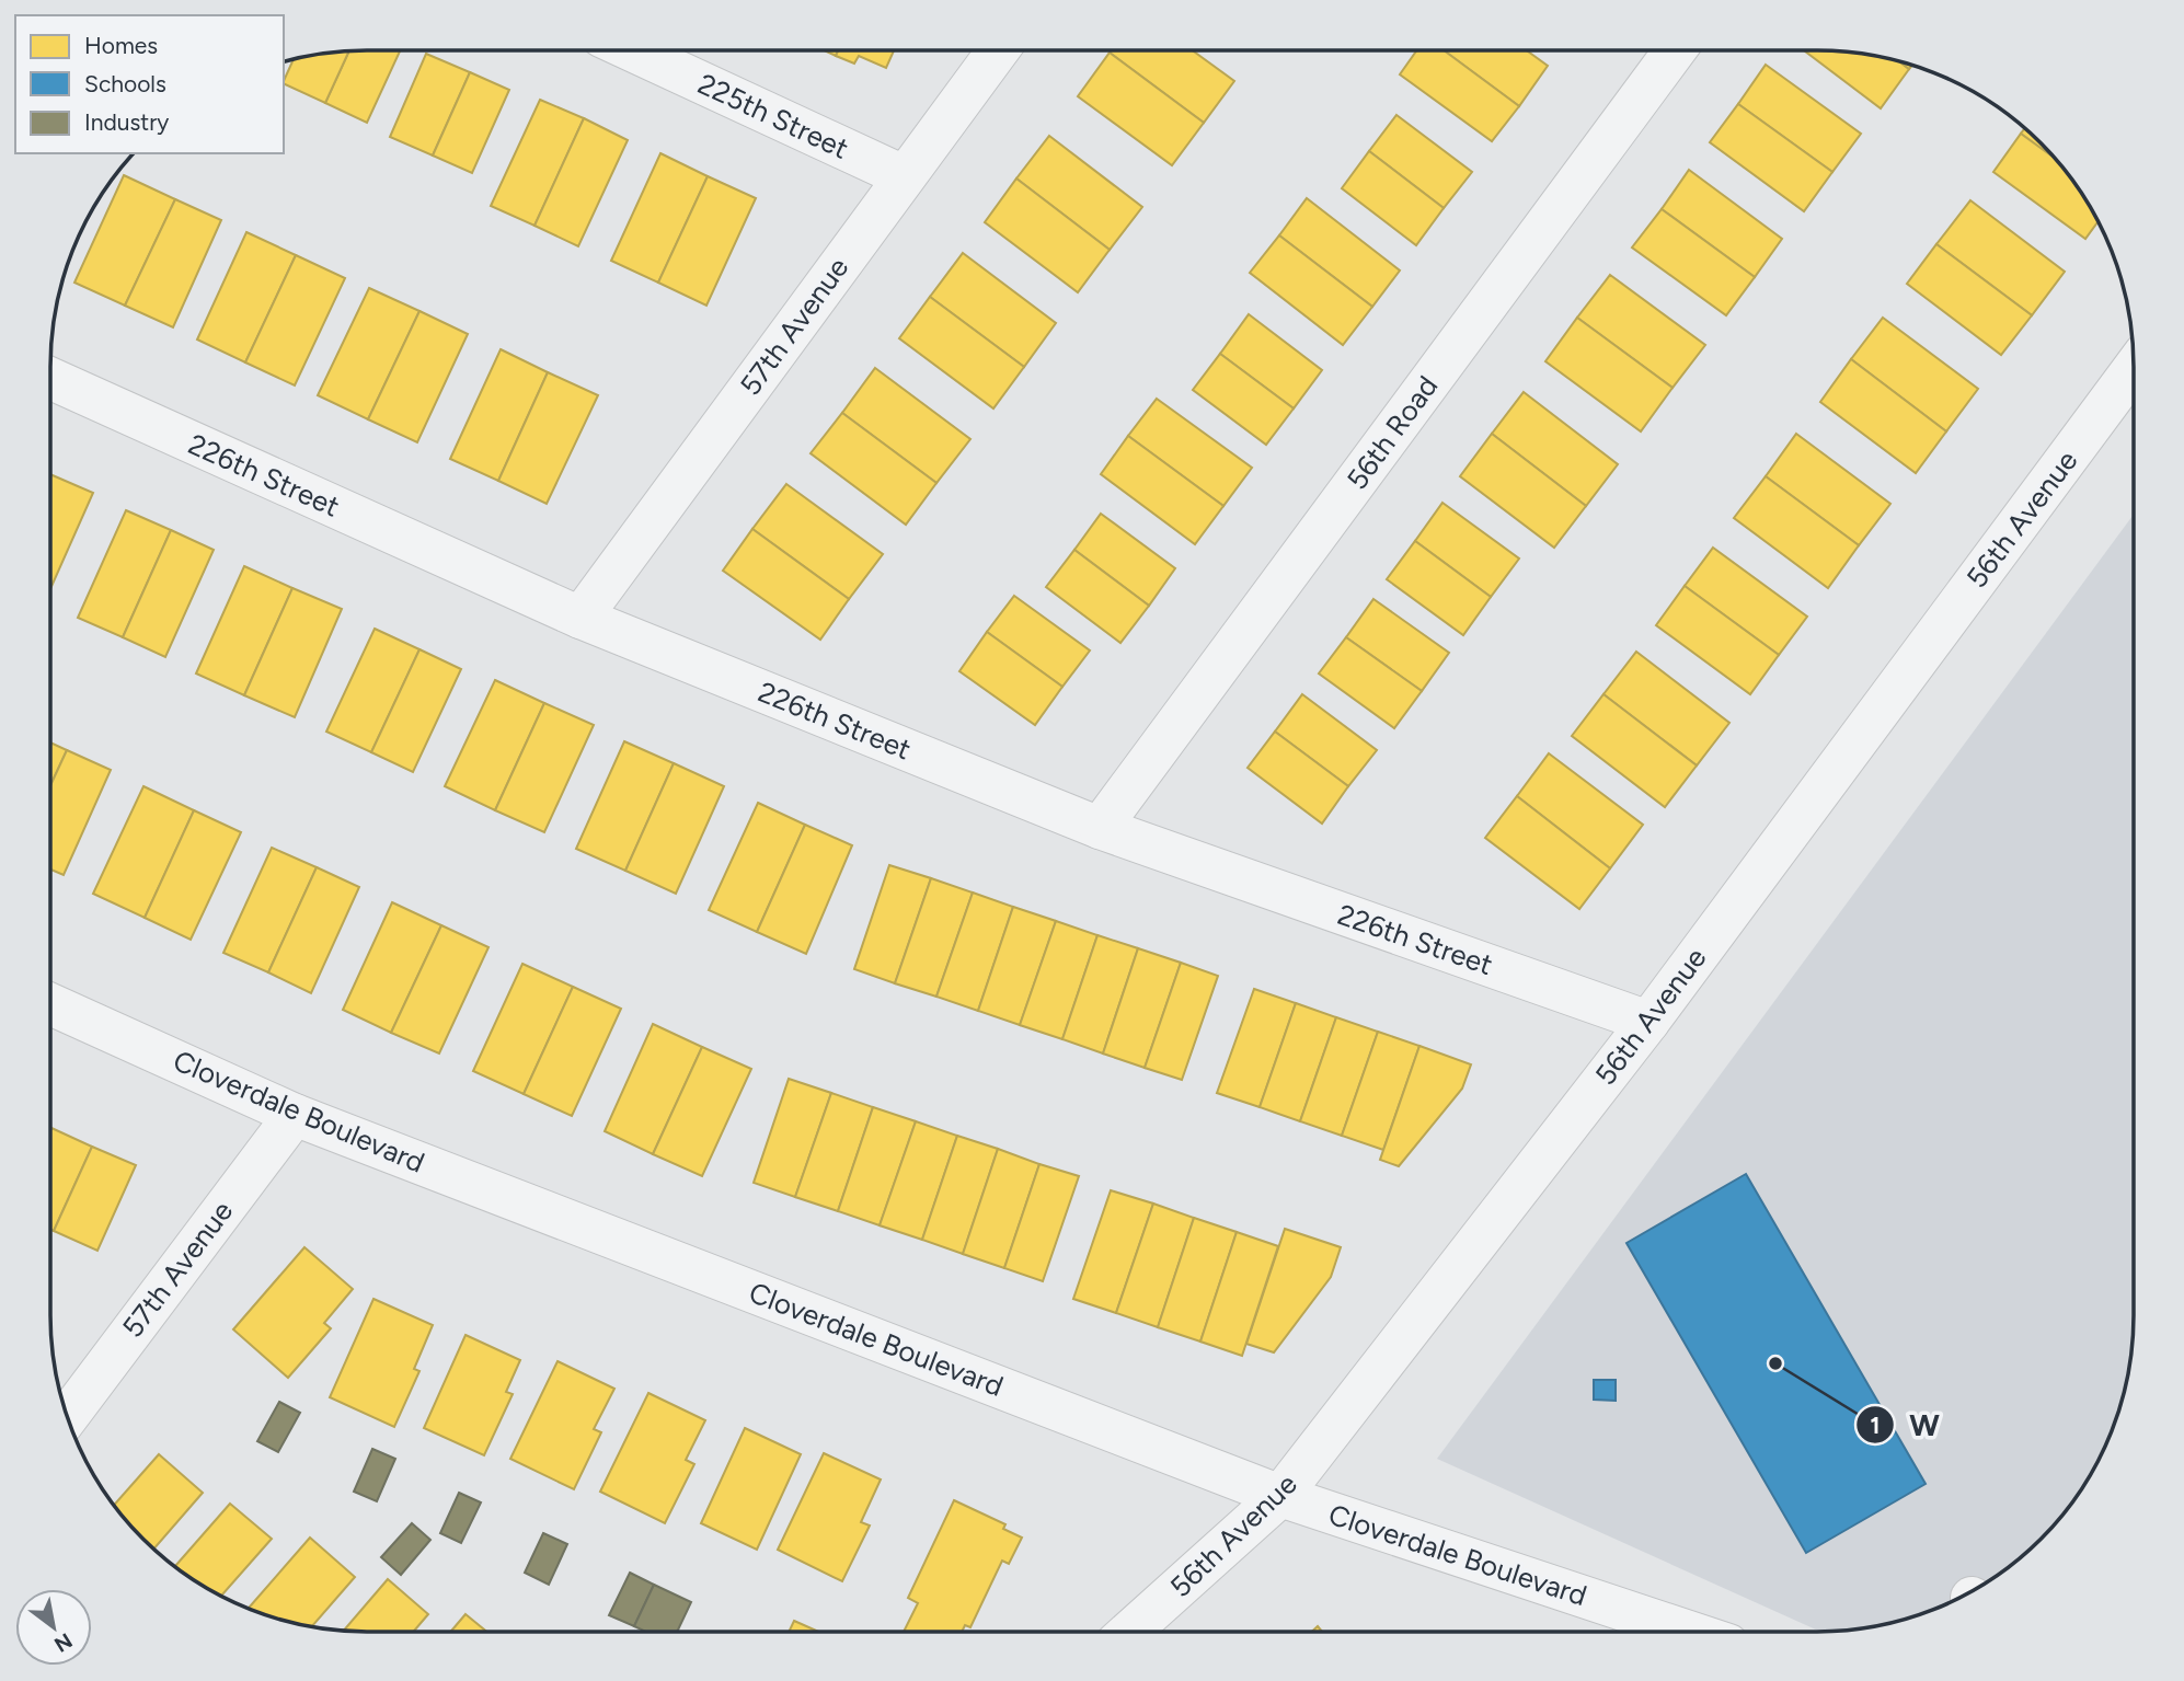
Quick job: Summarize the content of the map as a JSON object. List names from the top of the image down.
{
  "streets": {
    "street": [
      "225th Street",
      "57th Avenue",
      "56th Road",
      "226th Street",
      "56th Avenue",
      "Cloverdale Boulevard"
    ]
  },
  "crossings": [
    ["225th Street", "57th Avenue"],
    ["57th Avenue", "226th Street"],
    ["57th Avenue", "Cloverdale Boulevard"],
    ["56th Road", "226th Street"],
    ["226th Street", "56th Avenue"],
    ["56th Avenue", "Cloverdale Boulevard"]
  ],
  "places": ["W"],
  "legend": ["Homes", "Schools", "Industry"],
  "north": "bottom right"
}
